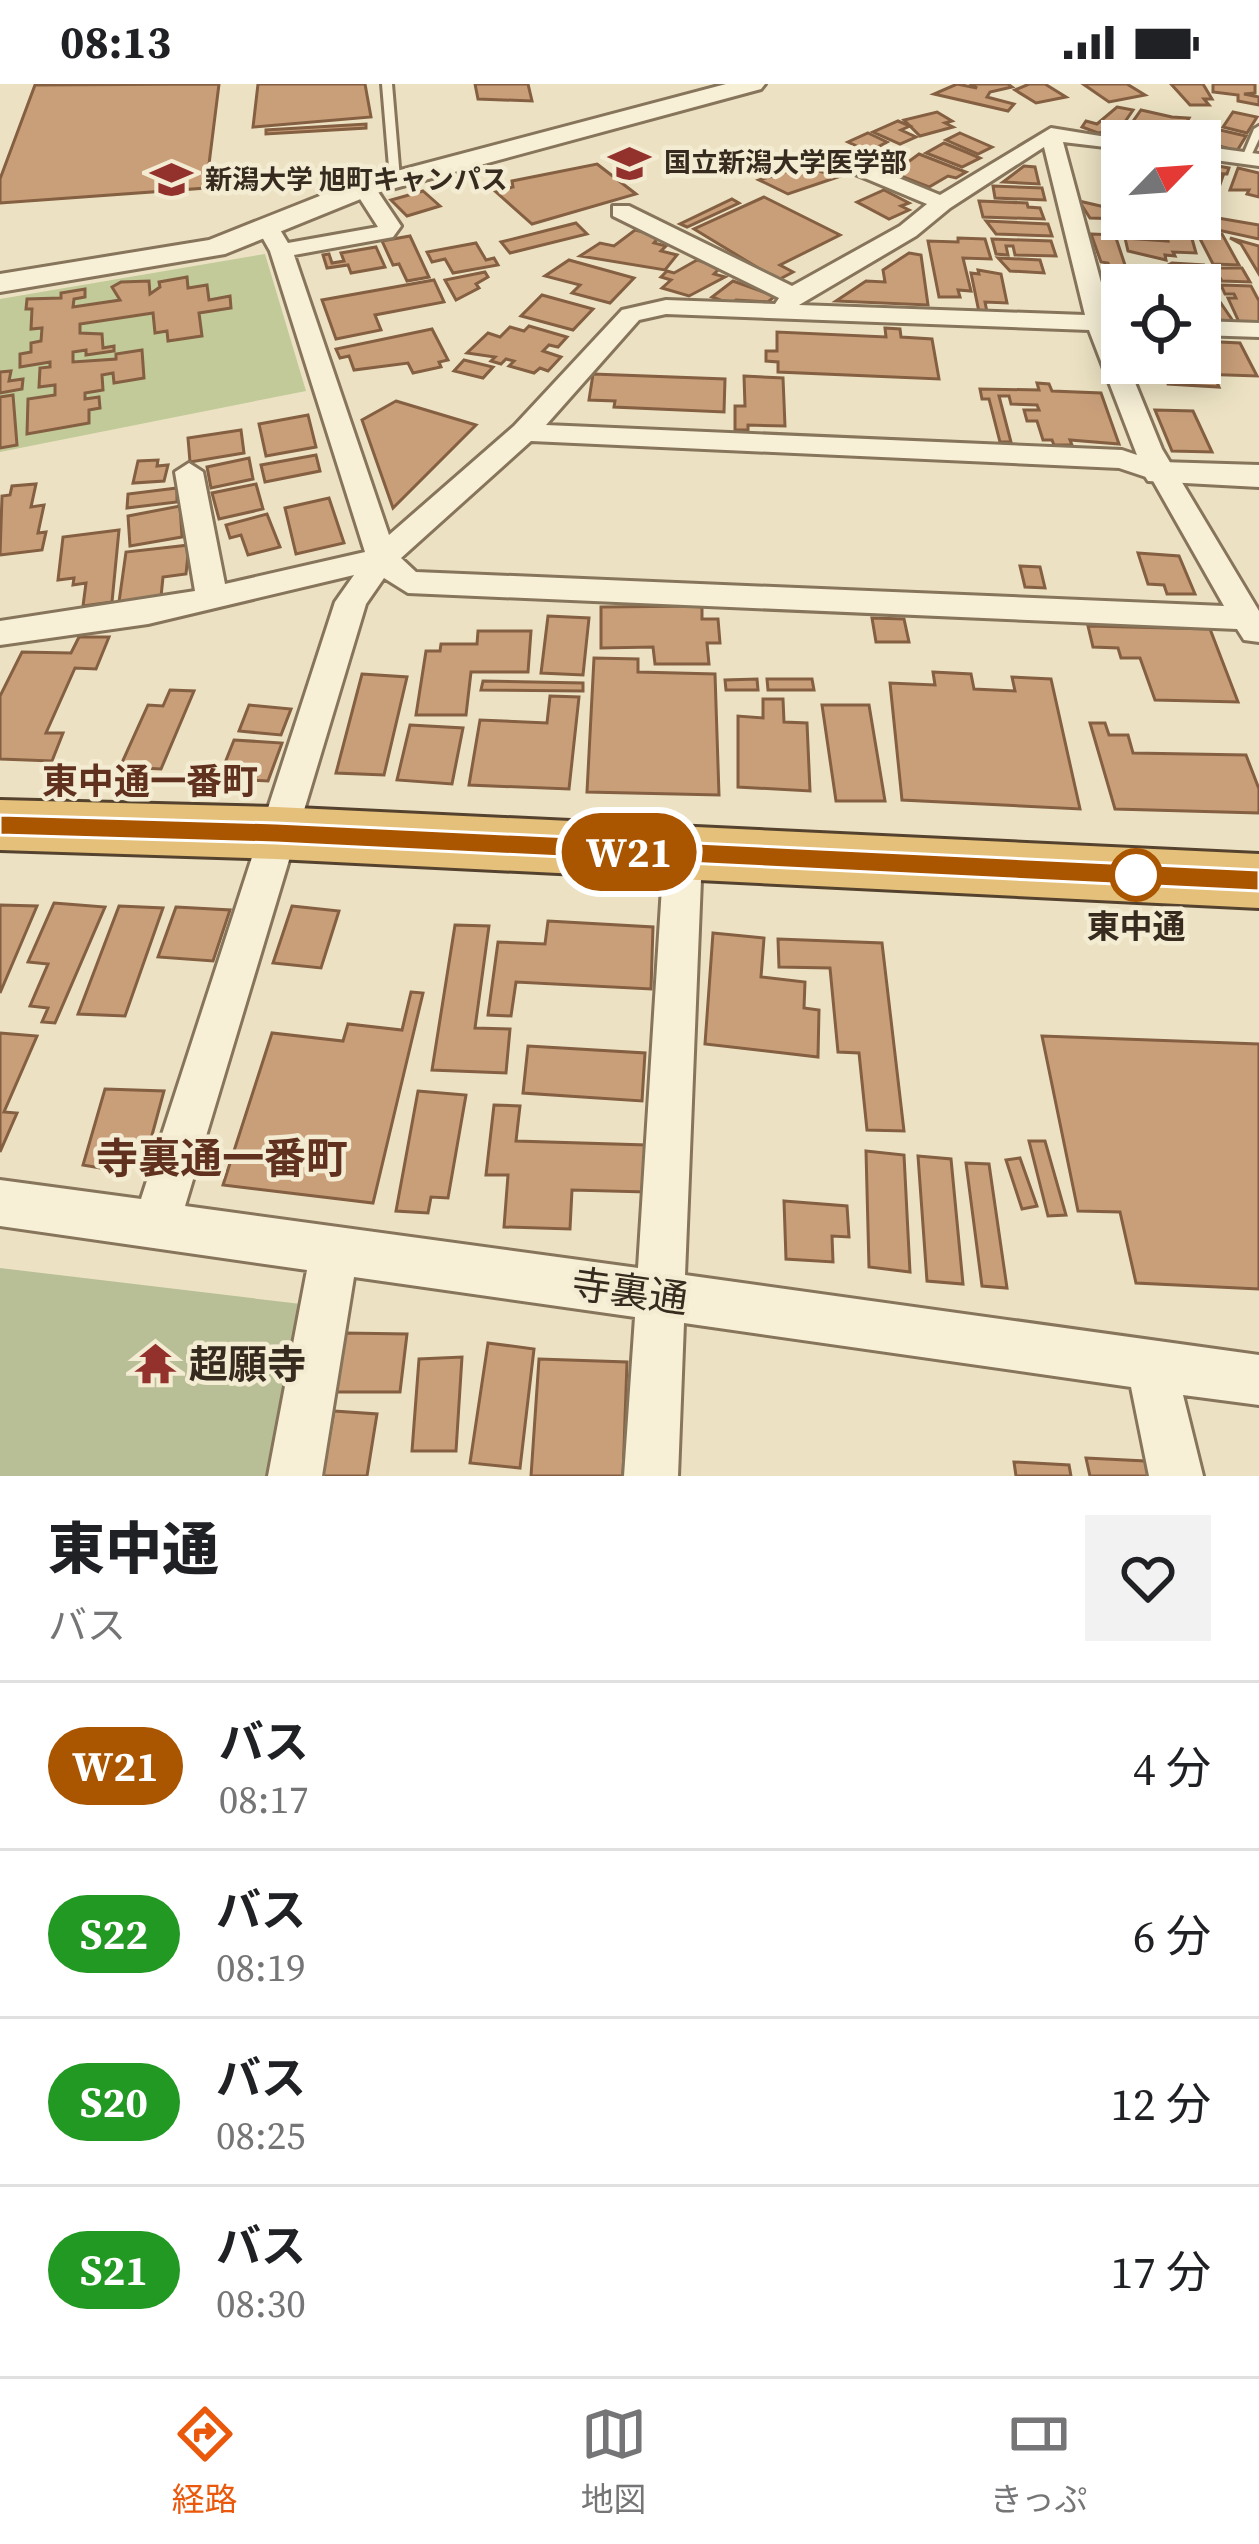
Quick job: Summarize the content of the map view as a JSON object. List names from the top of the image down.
{
  "streets": {
    "street": ["寺裏通"]
  },
  "districts": ["東中通一番町", "寺裏通一番町"],
  "places": {
    "school or university": ["国立新潟大学医学部", "新潟大学 旭町キャンパス"],
    "other": ["東中通"],
    "temple": ["超願寺"]
  },
  "lines": ["bus line W21"],
  "north": "top right",
  "page": {
    "status": "08:13",
    "on_map": "W21",
    "heading": ["東中通", "バス"],
    "list": [
      {
        "mark": "W21",
        "name": "バス",
        "note": "08:17",
        "value": "4 分"
      },
      {
        "mark": "S22",
        "name": "バス",
        "note": "08:19",
        "value": "6 分"
      },
      {
        "mark": "S20",
        "name": "バス",
        "note": "08:25",
        "value": "12 分"
      },
      {
        "mark": "S21",
        "name": "バス",
        "note": "08:30",
        "value": "17 分"
      }
    ],
    "tabs": ["経路", "地図", "きっぷ"]
  }
}
